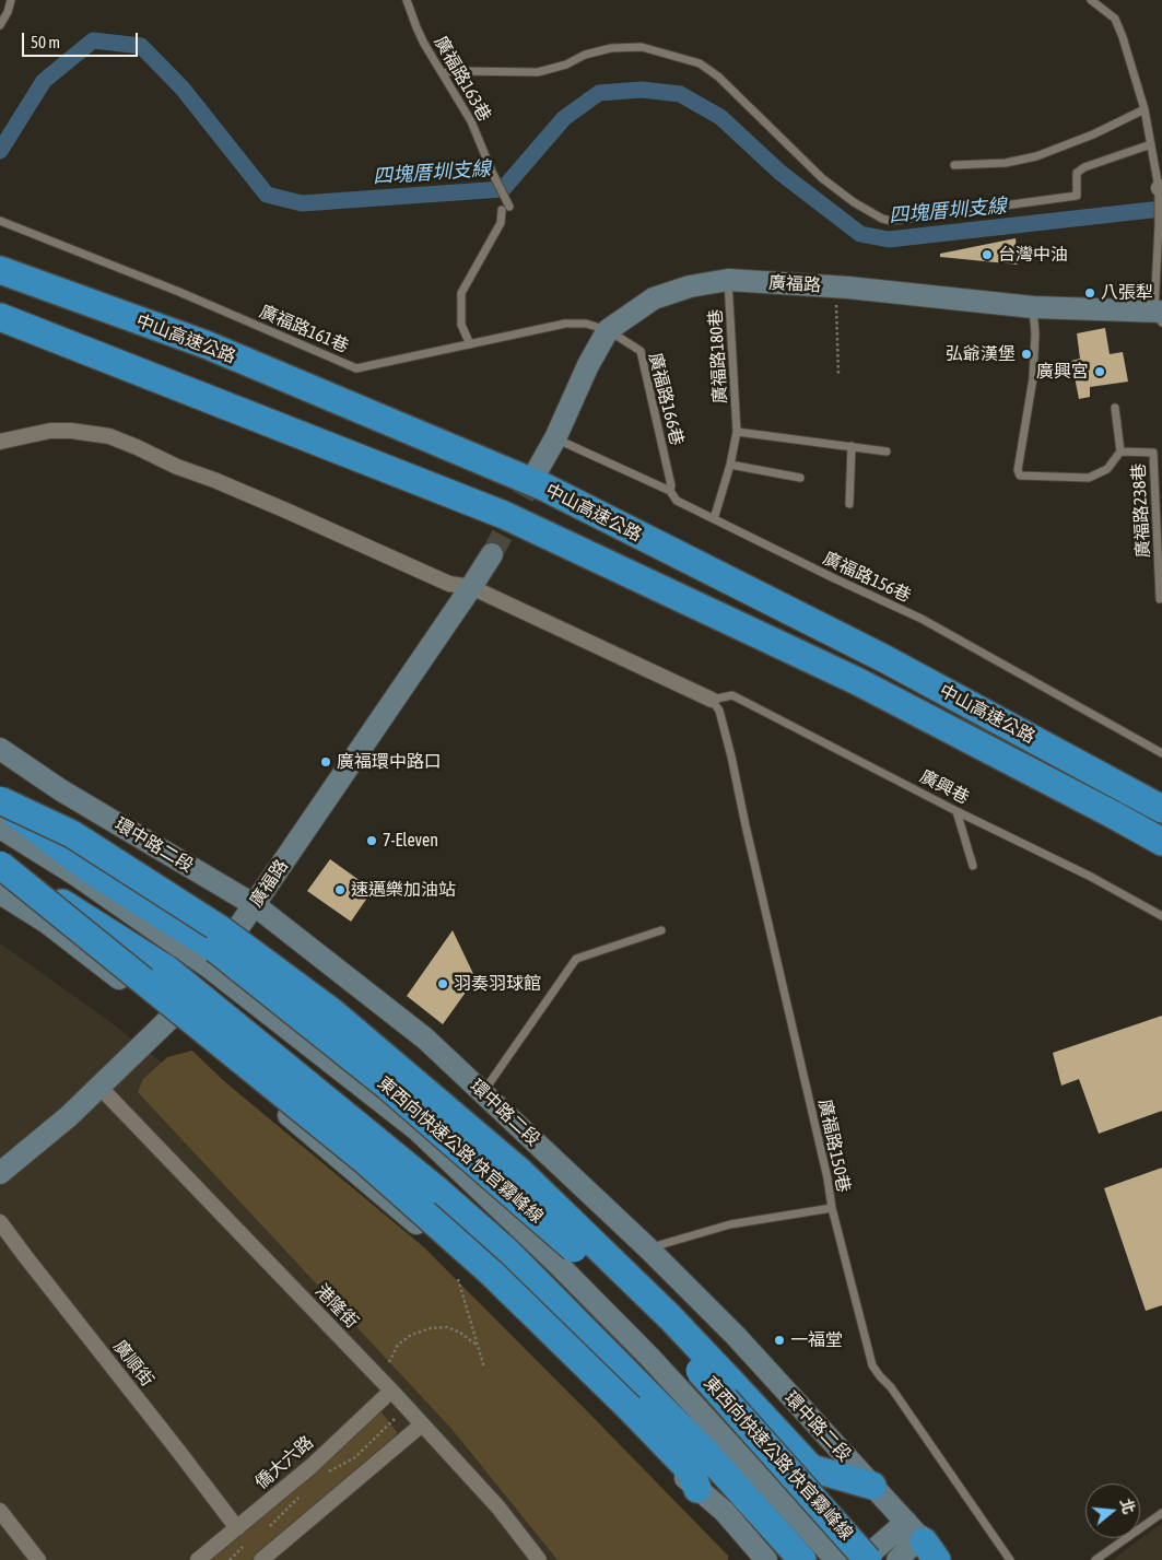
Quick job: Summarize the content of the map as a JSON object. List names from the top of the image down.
{
  "streets": {
    "highway": ["中山高速公路", "東西向快速公路 快官霧峰線"],
    "street": [
      "廣福路",
      "環中路二段",
      "港隆街",
      "廣順街",
      "僑大六路"
    ],
    "lane": [
      "廣福路163巷",
      "廣福路161巷",
      "廣福路180巷",
      "廣福路166巷",
      "廣福路238巷",
      "廣福路156巷",
      "廣興巷",
      "廣福路150巷"
    ]
  },
  "crossings": [
    ["廣福路163巷", "廣福路161巷"],
    ["廣福路", "廣福路161巷"],
    ["廣福路", "廣福路180巷"],
    ["廣福路", "廣福路166巷"],
    ["廣福路", "廣福路156巷"],
    ["廣福路", "環中路二段"],
    ["廣福路", "港隆街"],
    ["廣福路161巷", "廣福路166巷"],
    ["廣福路180巷", "廣福路156巷"],
    ["廣福路166巷", "廣福路156巷"],
    ["廣興巷", "廣福路150巷"],
    ["港隆街", "僑大六路"],
    ["廣順街", "僑大六路"]
  ],
  "water": ["四塊厝圳支線"],
  "places": [
    "台灣中油",
    "八張犁",
    "弘爺漢堡",
    "廣興宮",
    "廣福環中路口",
    "7-Eleven",
    "速邁樂加油站",
    "羽奏羽球館",
    "一福堂"
  ],
  "scale_bar": "50 m",
  "north": "right"
}
